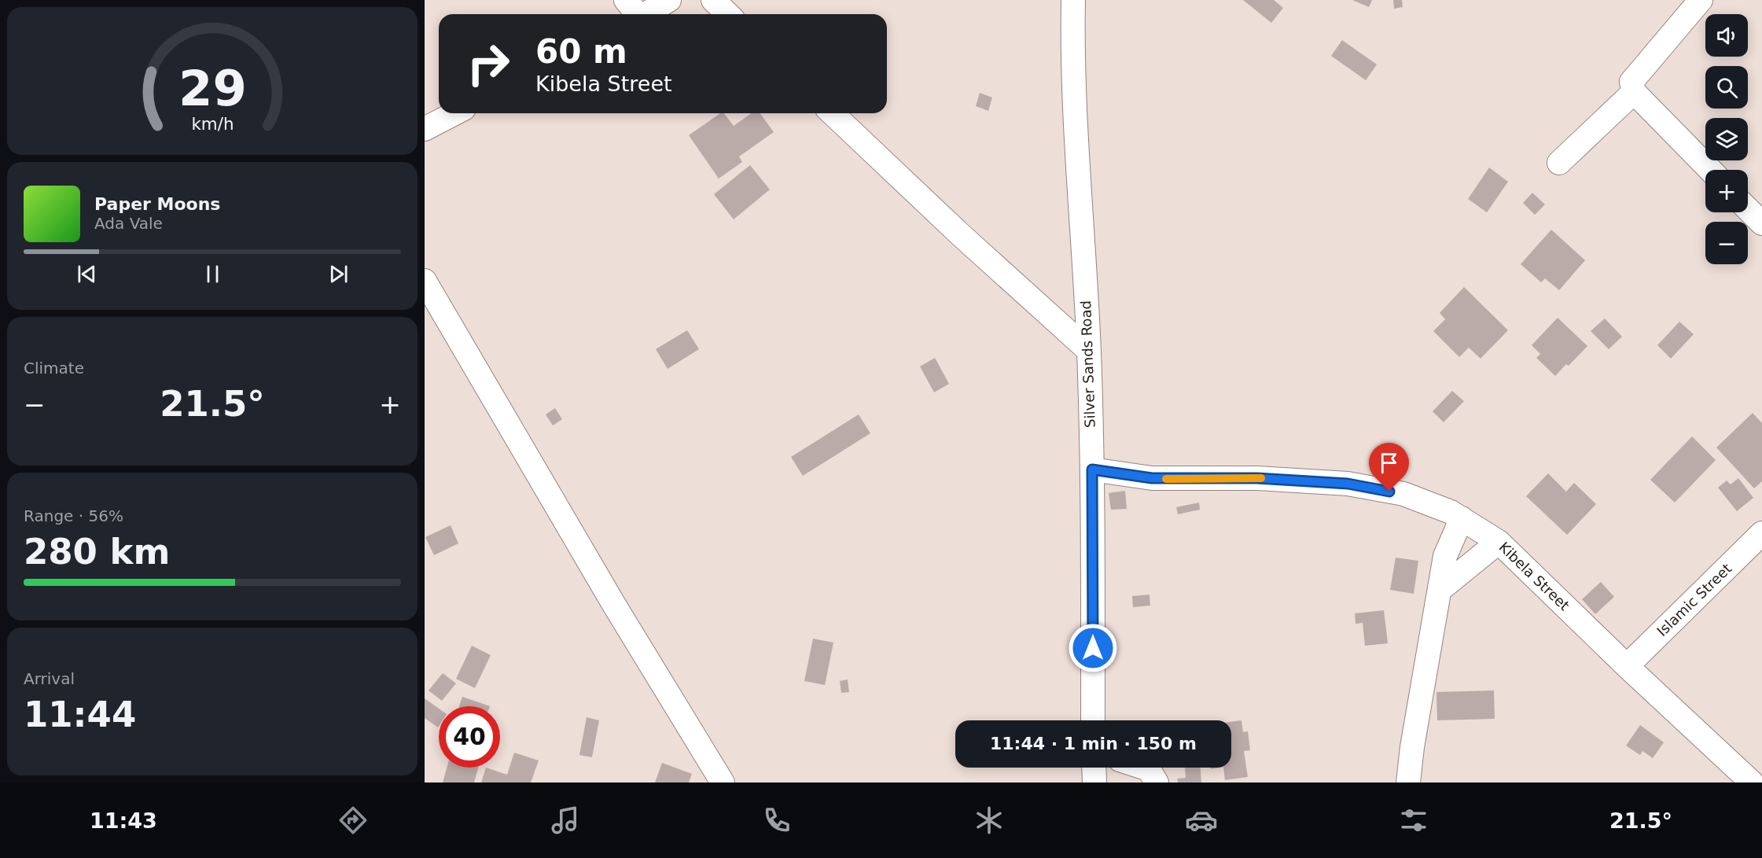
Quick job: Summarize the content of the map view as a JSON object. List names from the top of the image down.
{
  "streets": {
    "street": ["Silver Sands Road", "Kibela Street", "Islamic Street"]
  },
  "crossings": [
    ["Silver Sands Road", "Kibela Street"],
    ["Kibela Street", "Islamic Street"]
  ],
  "page": {
    "map_buttons": ["+", "−"],
    "turn": ["60 m", "Kibela Street"],
    "song": ["Paper Moons", "Ada Vale"],
    "tile": [
      "Climate",
      ["Range · 56%", "280 km"],
      ["Arrival", "11:44"]
    ],
    "heat": ["−", "21.5°", "+"],
    "limit": "40",
    "trip": "11:44 · 1 min · 150 m",
    "tabs": ["11:43", "21.5°"],
    "gauge": ["29", "km/h"]
  }
}
